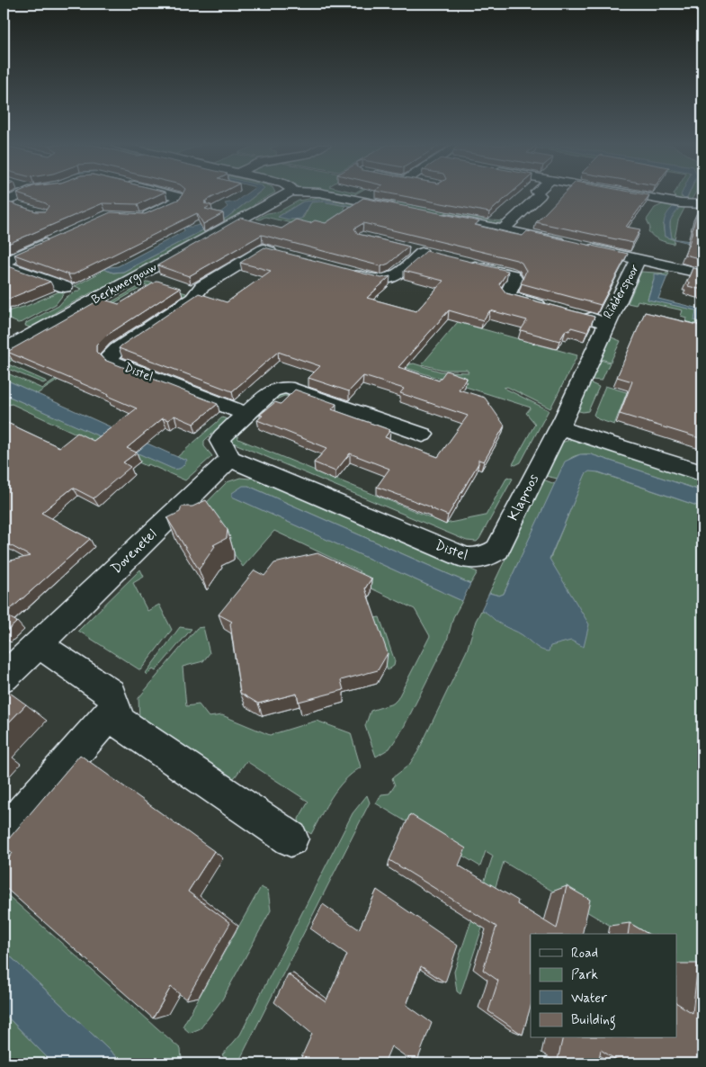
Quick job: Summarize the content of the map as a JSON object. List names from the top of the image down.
{
  "streets": {
    "street": [
      "Berkmergouw",
      "Ridderspoor",
      "Distel",
      "Klaproos",
      "Dovenetel"
    ]
  },
  "crossings": [
    ["Ridderspoor", "Klaproos"],
    ["Distel", "Klaproos"],
    ["Distel", "Dovenetel"]
  ],
  "legend": [
    "Road",
    "Park",
    "Water",
    "Building"
  ]
}
